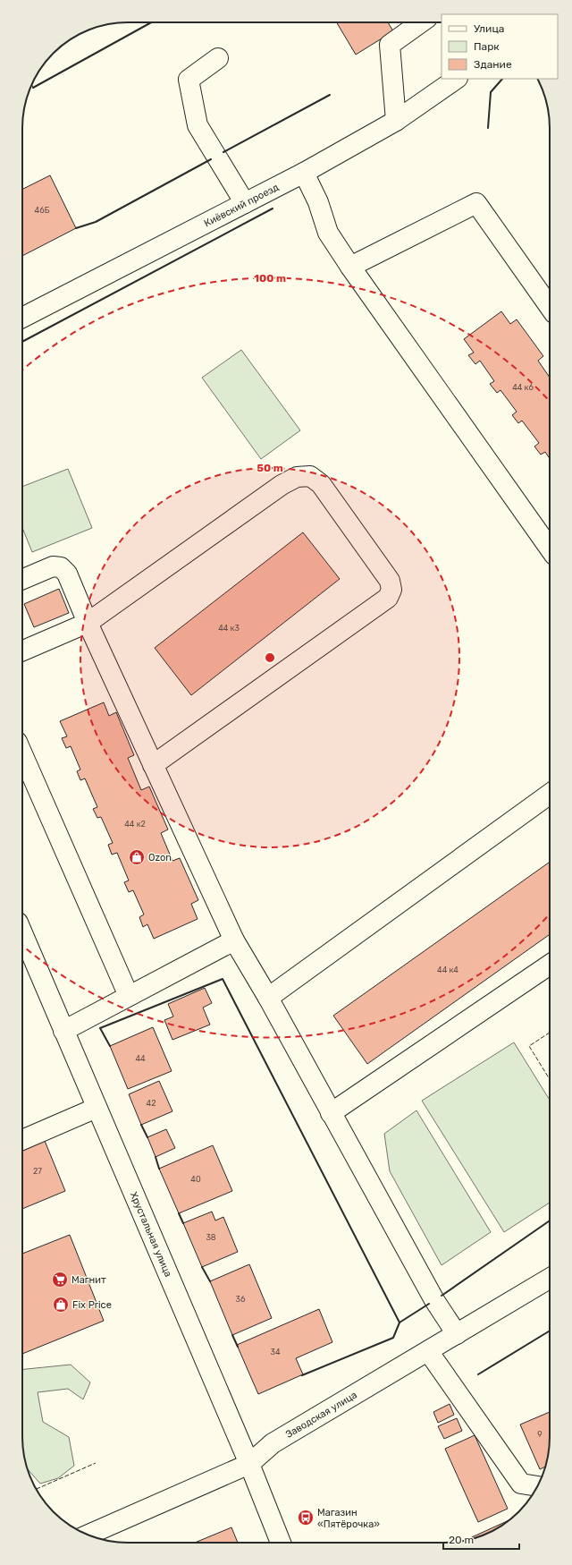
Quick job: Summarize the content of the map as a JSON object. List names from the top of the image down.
{
  "streets": {
    "main road": ["Киёвский проезд", "Хрустальная улица", "Заводская улица"]
  },
  "crossings": [
    ["Хрустальная улица", "Заводская улица"]
  ],
  "places": {
    "shop": ["Ozon", "Fix Price"],
    "supermarket": ["Магнит"],
    "bus stop": ["Магазин «Пятёрочка»"]
  },
  "house_numbers": [
    "46Б",
    "44 к6",
    "44 к3",
    "44 к2",
    "44 к4",
    "44",
    "42",
    "27",
    "40",
    "38",
    "36",
    "34",
    "9"
  ],
  "legend": ["Улица", "Парк", "Здание"],
  "scale_bar": "20 m",
  "rings": ["100 m", "50 m"]
}
